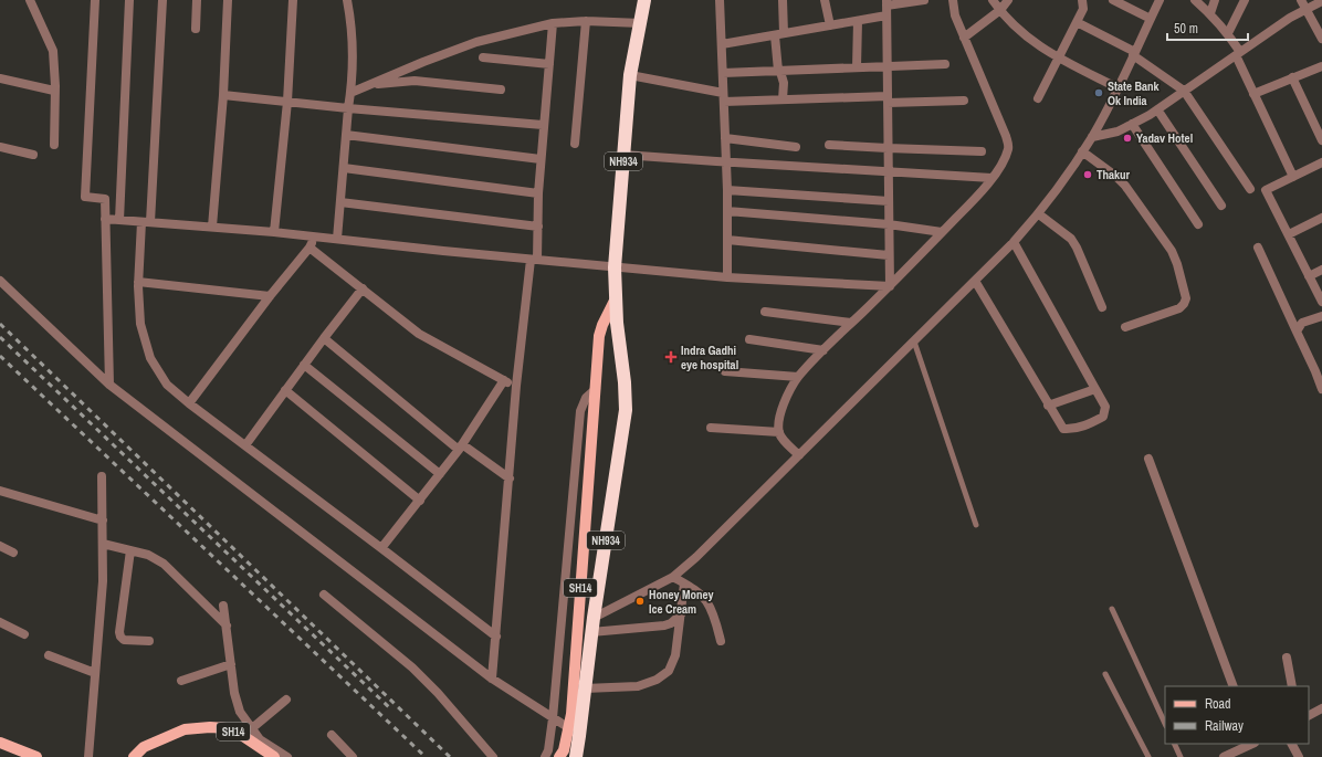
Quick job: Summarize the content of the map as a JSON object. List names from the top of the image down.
{
  "streets": {
    "highway": ["NH934"],
    "main road": ["SH14"]
  },
  "crossings": [
    ["NH934", "SH14"]
  ],
  "places": {
    "other": [
      "State Bank Ok India",
      "Yadav Hotel",
      "Thakur",
      "Honey Money Ice Cream"
    ],
    "health": ["Indra Gadhi eye hospital"]
  },
  "legend": ["Road", "Railway"],
  "scale_bar": "50 m"
}
